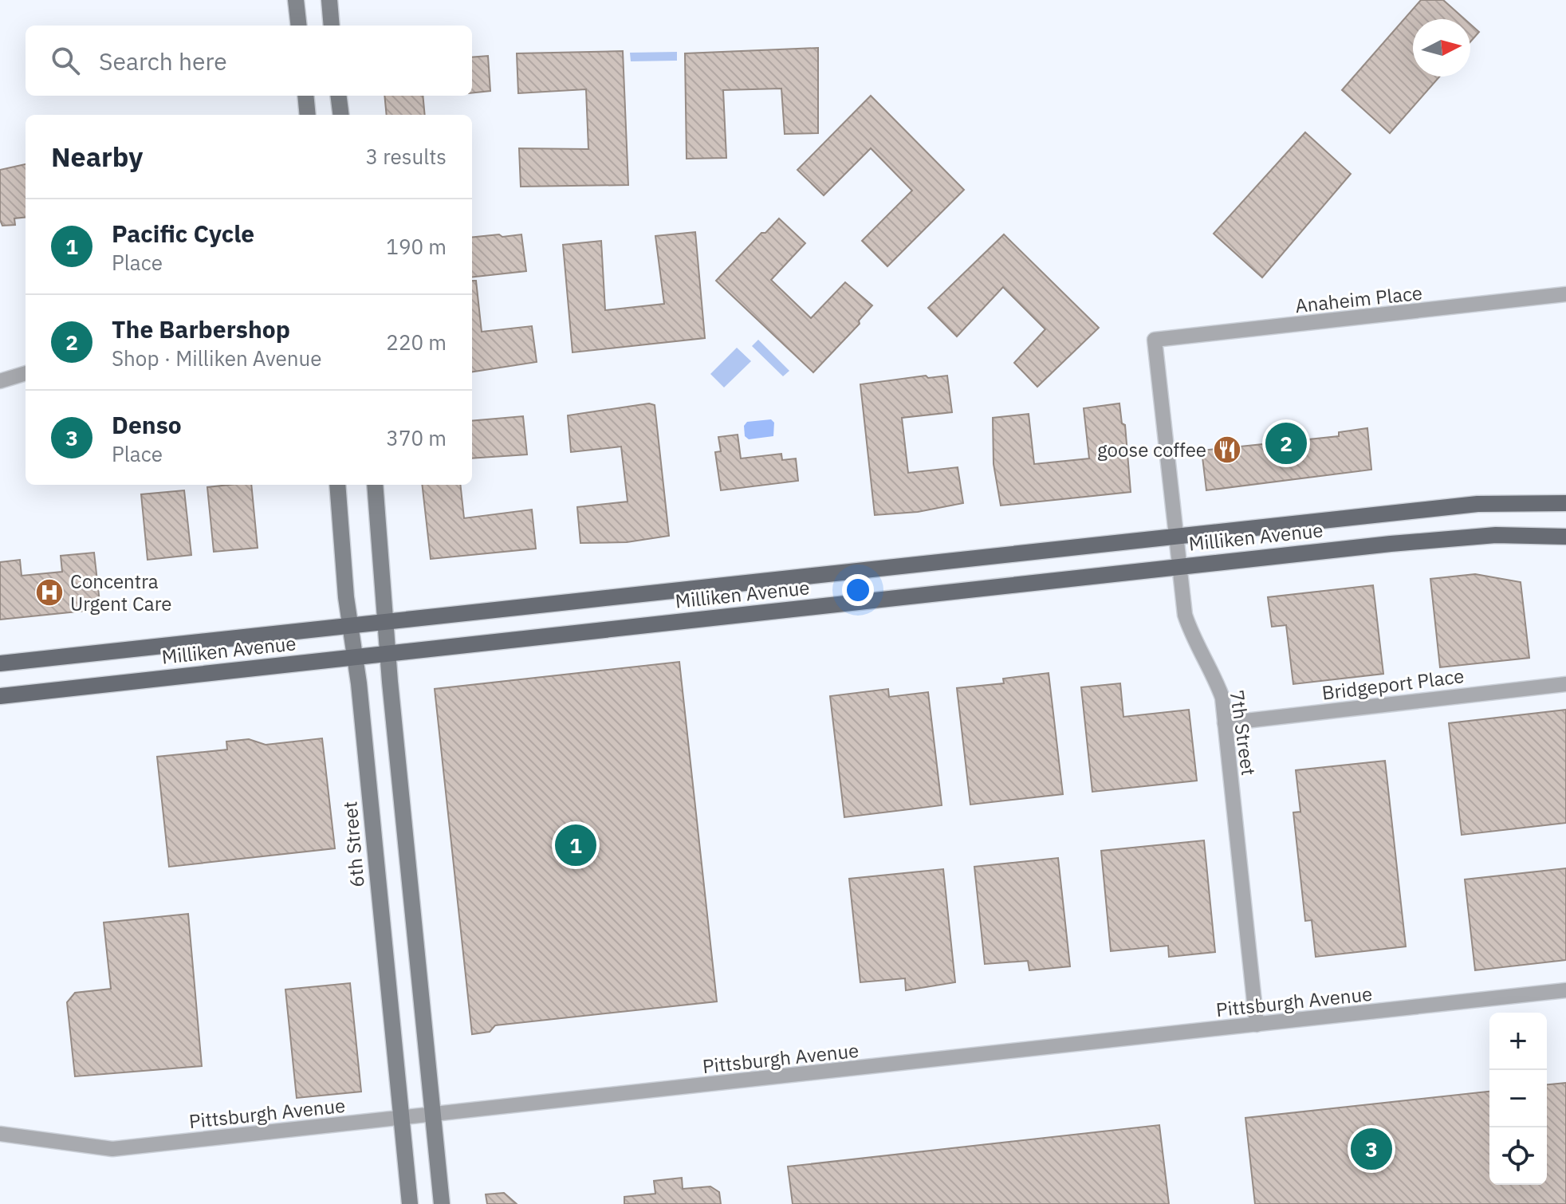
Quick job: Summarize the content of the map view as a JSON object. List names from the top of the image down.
{
  "streets": {
    "main road": ["Milliken Avenue", "6th Street"],
    "street": [
      "Anaheim Place",
      "Bridgeport Place",
      "7th Street",
      "Pittsburgh Avenue"
    ]
  },
  "crossings": [
    ["Anaheim Place", "7th Street"],
    ["Milliken Avenue", "7th Street"],
    ["Milliken Avenue", "6th Street"],
    ["Bridgeport Place", "7th Street"],
    ["7th Street", "Pittsburgh Avenue"],
    ["6th Street", "Pittsburgh Avenue"]
  ],
  "places": {
    "restaurant": ["goose coffee"],
    "hospital": ["Concentra Urgent Care"]
  },
  "north": "right",
  "page": {
    "search": "Search here",
    "heading": ["Nearby", "3 results"],
    "list": [
      {
        "mark": "1",
        "name": "Pacific Cycle",
        "note": "Place",
        "value": "190 m"
      },
      {
        "mark": "2",
        "name": "The Barbershop",
        "note": "Shop · Milliken Avenue",
        "value": "220 m"
      },
      {
        "mark": "3",
        "name": "Denso",
        "note": "Place",
        "value": "370 m"
      }
    ],
    "pins": ["2", "1", "3"],
    "map_buttons": ["+", "−"]
  }
}
